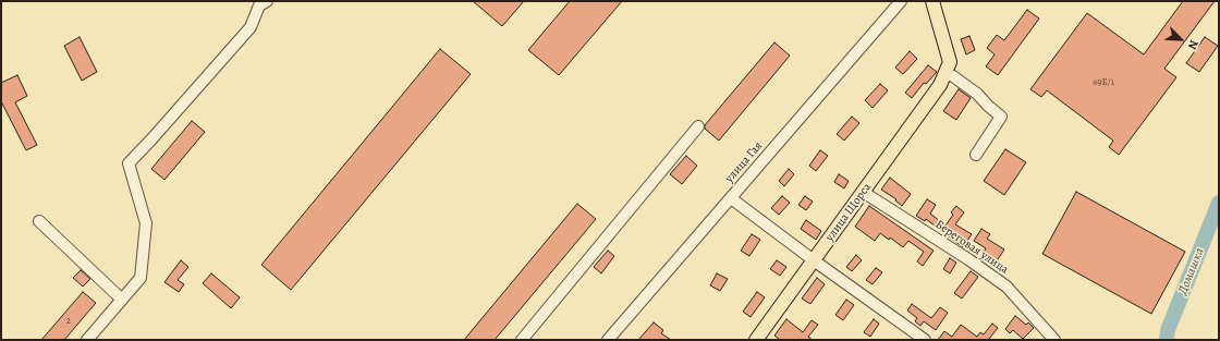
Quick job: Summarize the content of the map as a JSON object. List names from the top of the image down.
{
  "streets": {
    "main road": ["улица Щорса"],
    "street": ["улица Гая", "Береговая улица"]
  },
  "crossings": [
    ["улица Щорса", "Береговая улица"]
  ],
  "water": ["Домашка"],
  "house_numbers": ["69Б/1", "2"],
  "north": "bottom right"
}
